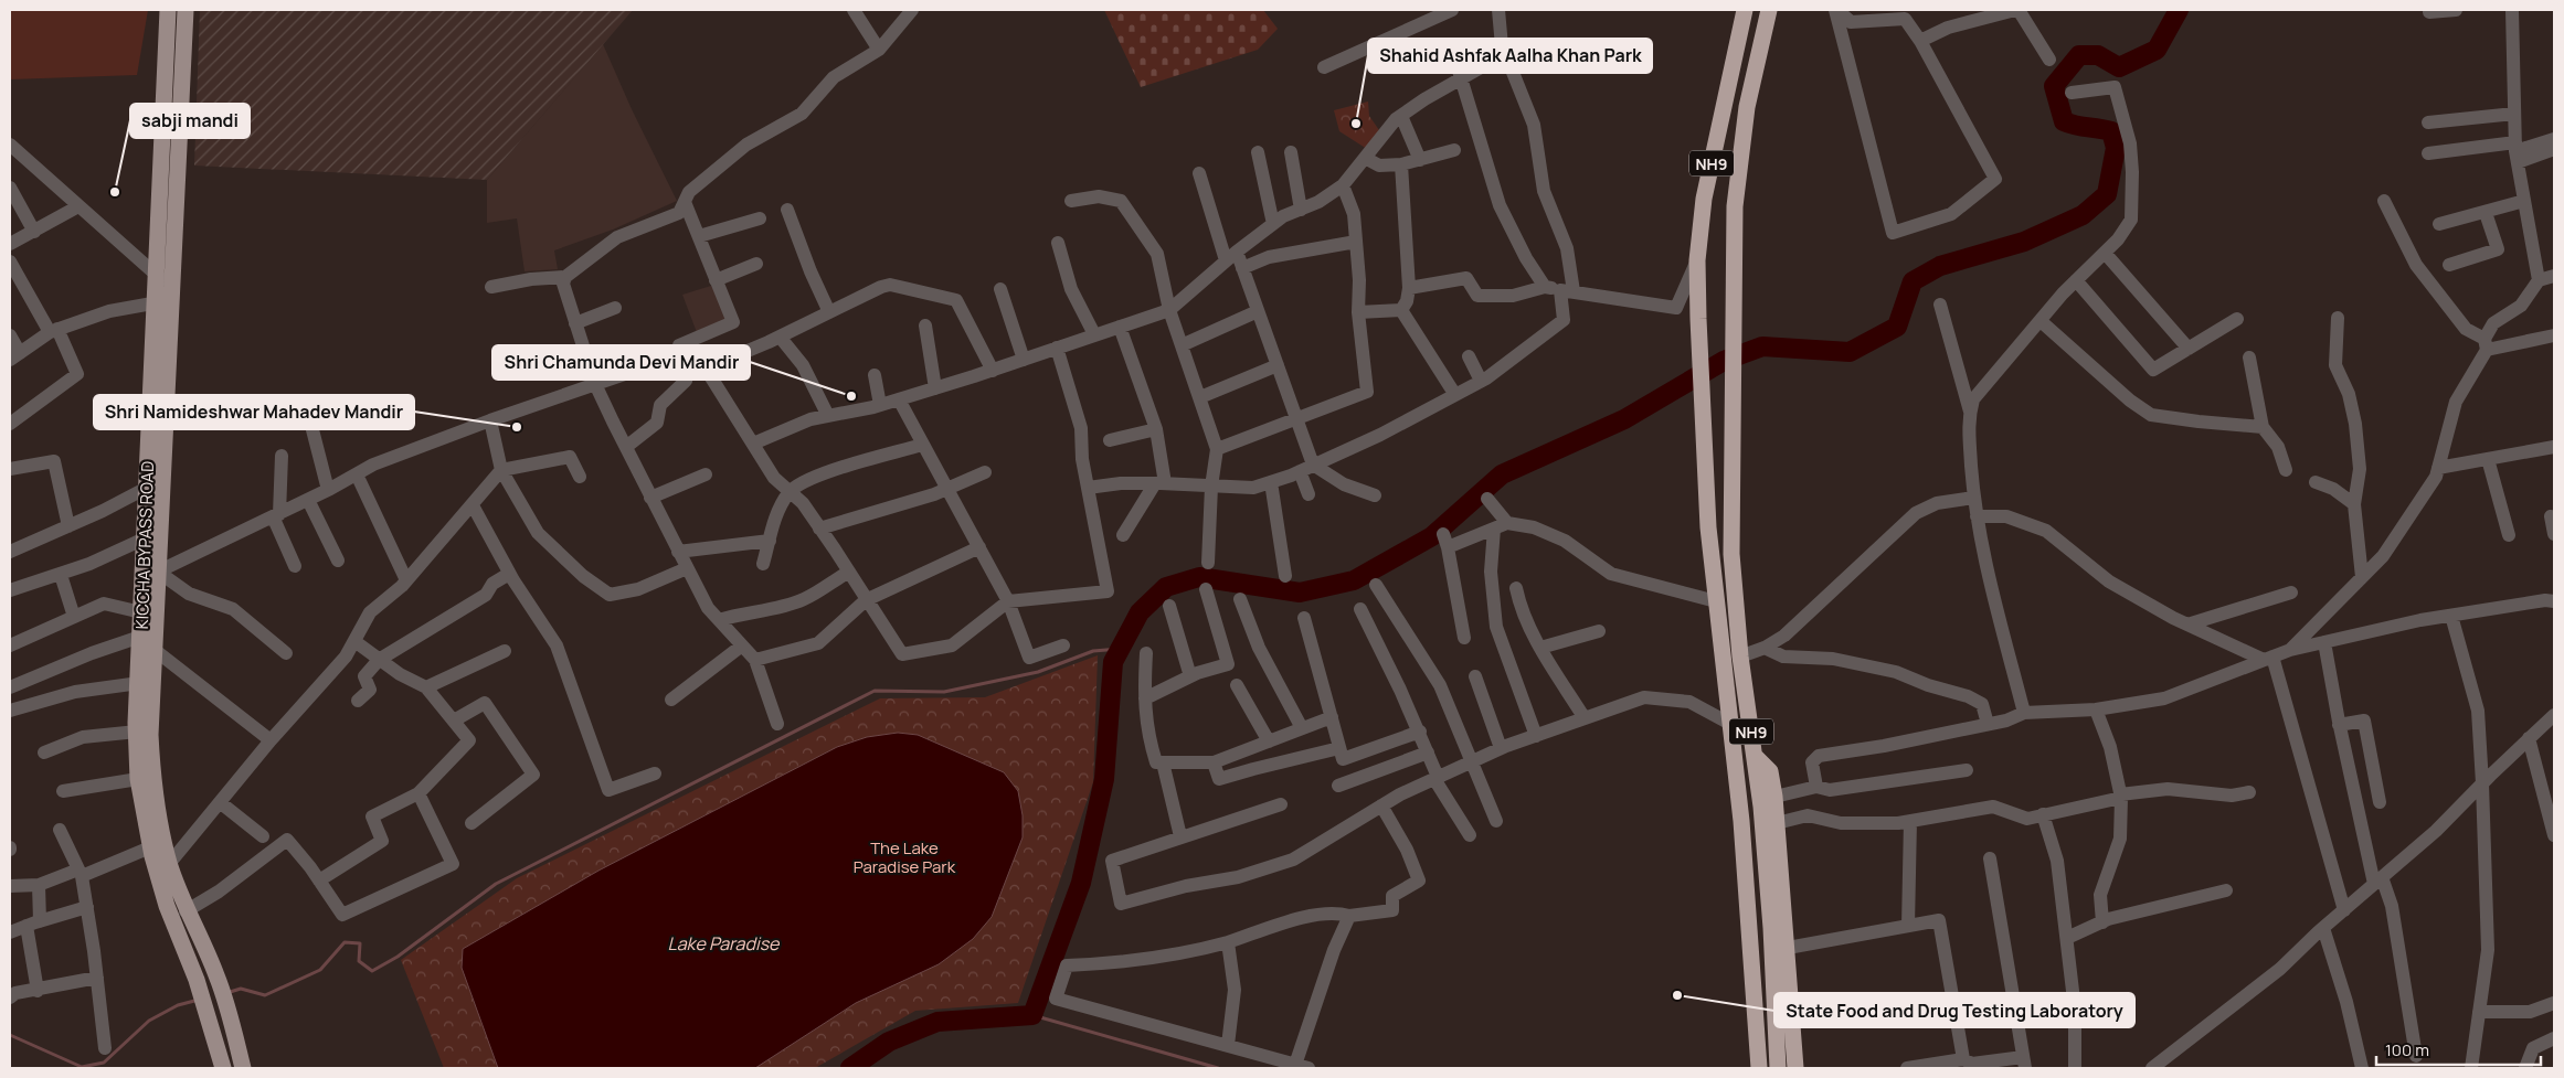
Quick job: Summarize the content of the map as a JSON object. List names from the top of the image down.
{
  "streets": {
    "highway": ["NH9"],
    "main road": ["KICCHA BYPASS ROAD"]
  },
  "water": ["Lake Paradise"],
  "parks": ["The Lake Paradise Park"],
  "places": [
    "Shahid Ashfak Aalha Khan Park",
    "sabji mandi",
    "Shri Chamunda Devi Mandir",
    "Shri Namideshwar Mahadev Mandir",
    "State Food and Drug Testing Laboratory"
  ],
  "scale_bar": "100 m"
}
